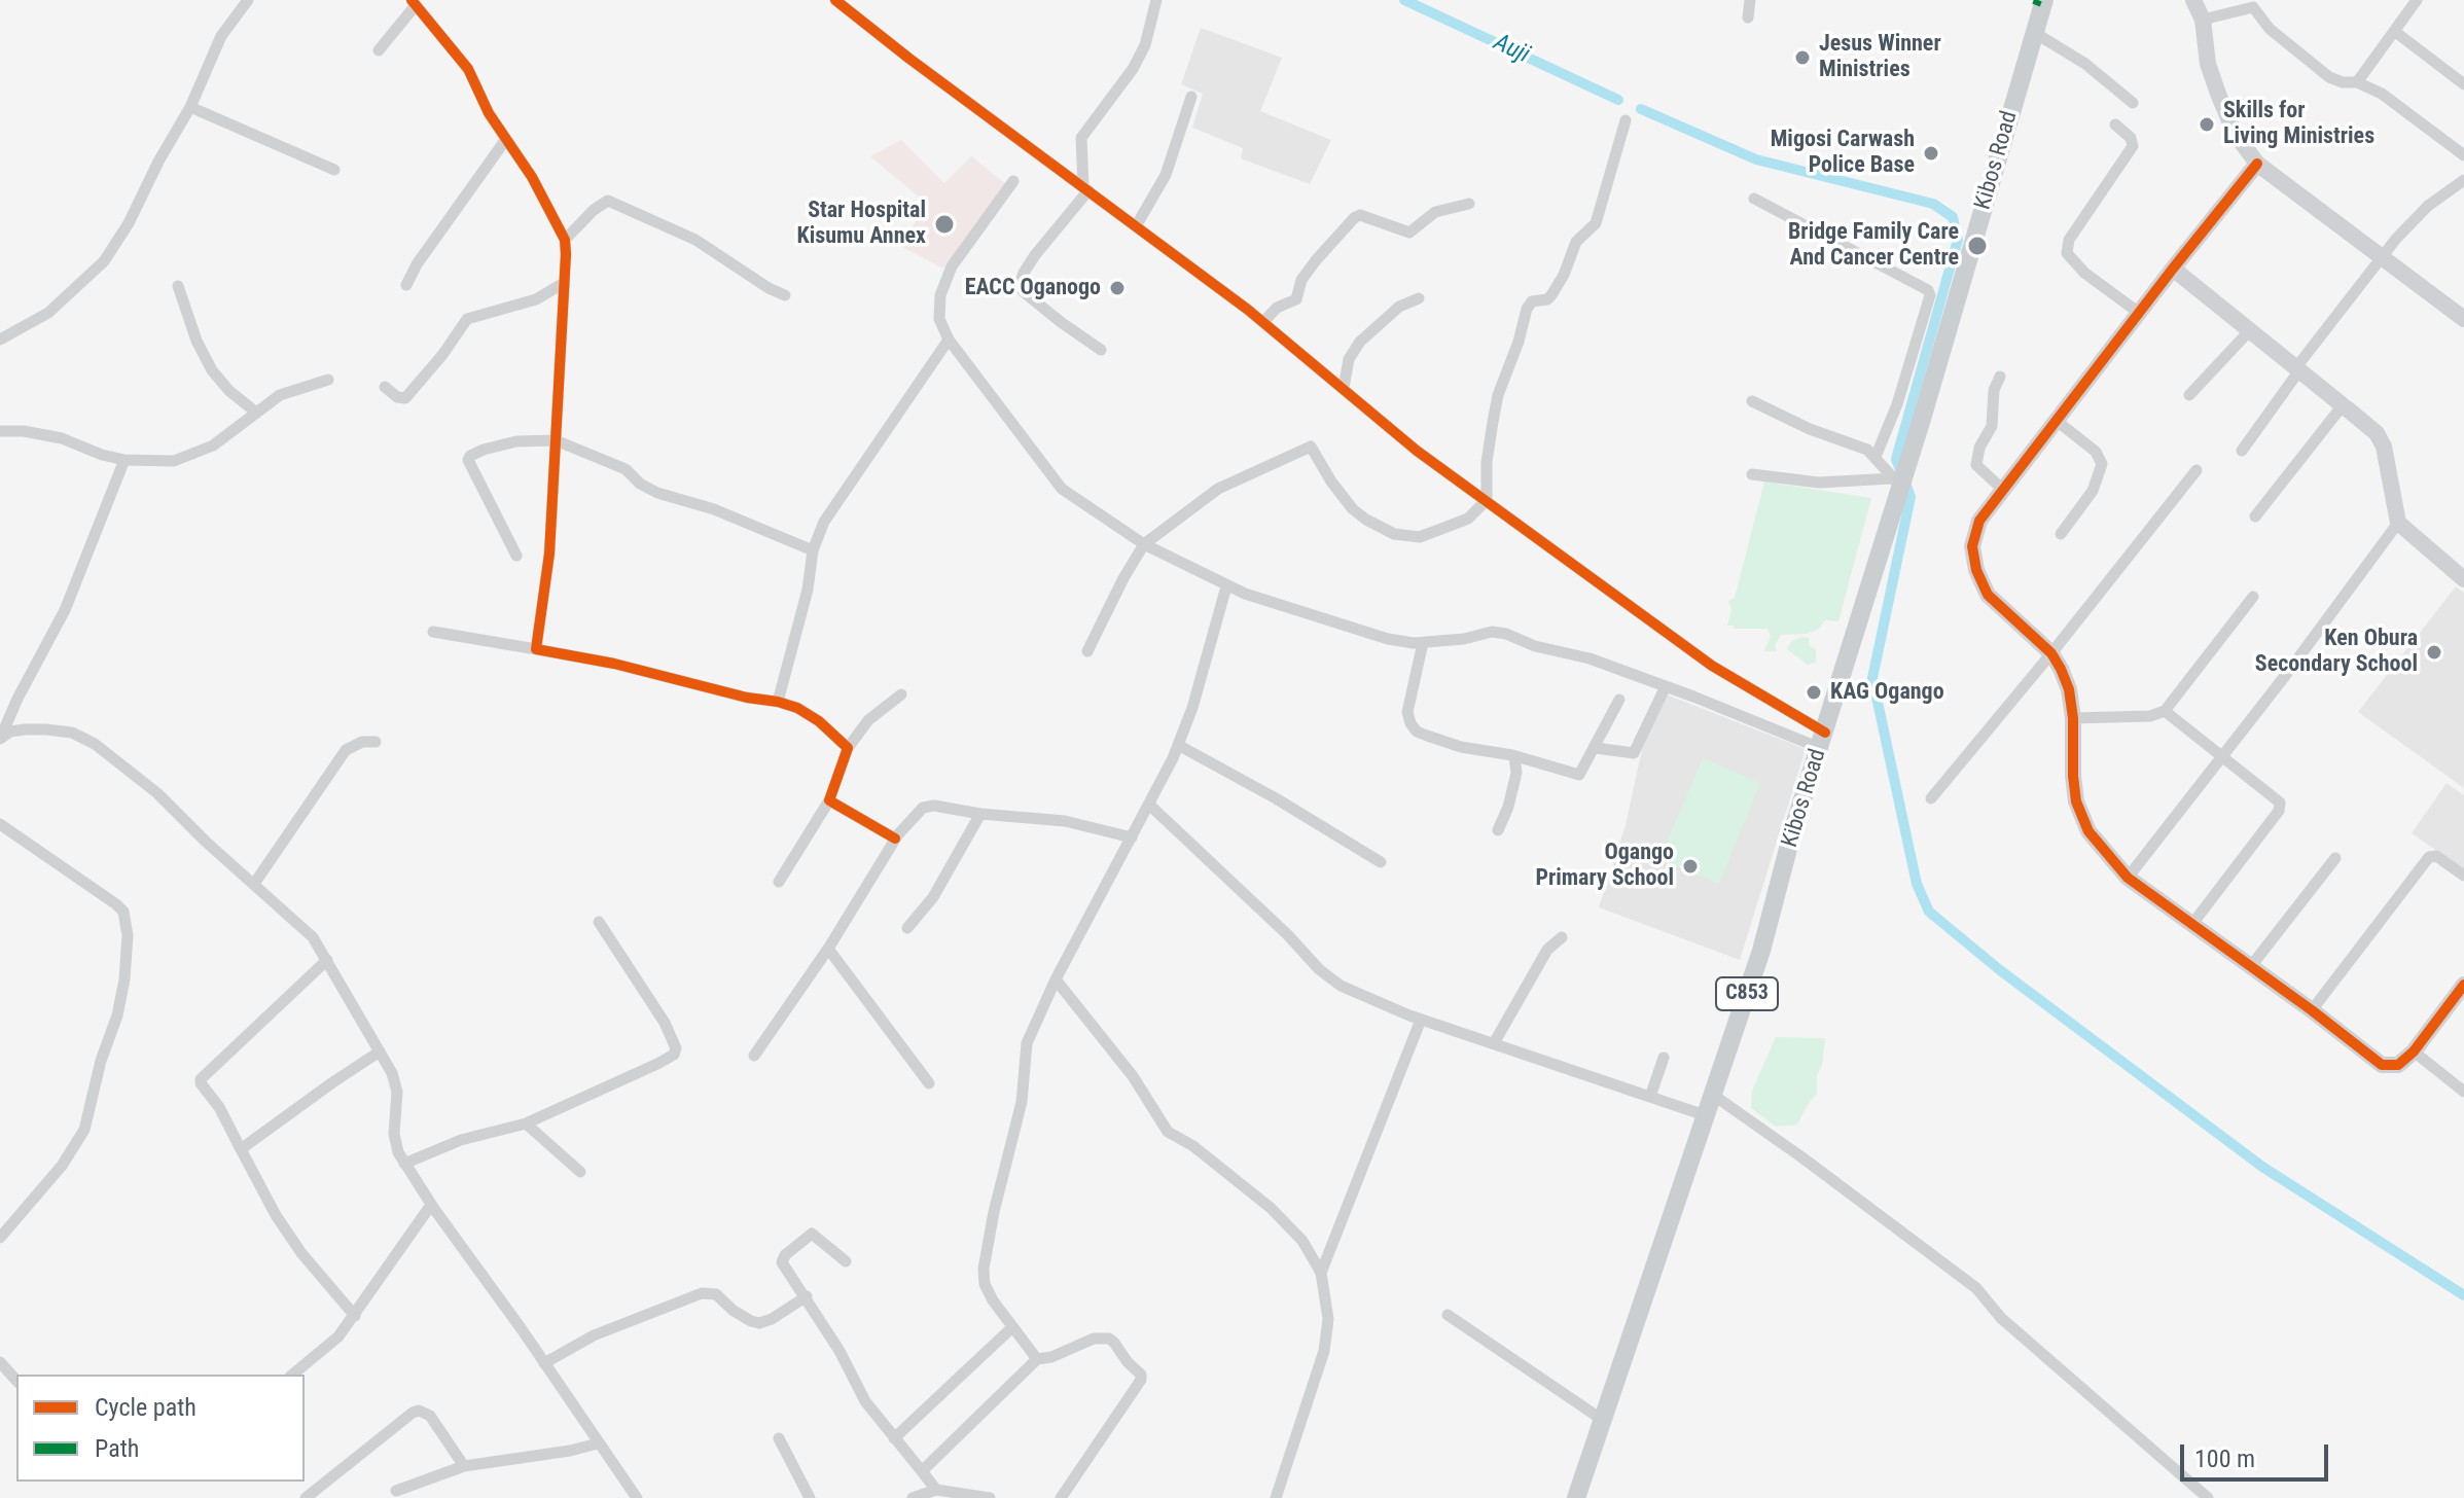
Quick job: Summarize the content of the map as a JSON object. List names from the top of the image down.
{
  "streets": {
    "main road": ["Kibos Road", "C853"]
  },
  "water": ["Auji"],
  "places": [
    "Jesus Winner Ministries",
    "Skills for Living Ministries",
    "Migosi Carwash Police Base",
    "Star Hospital Kisumu Annex",
    "Bridge Family Care And Cancer Centre",
    "EACC Oganogo",
    "Ken Obura Secondary School",
    "KAG Ogango",
    "Ogango Primary School"
  ],
  "legend": ["Cycle path", "Path"],
  "scale_bar": "100 m"
}
